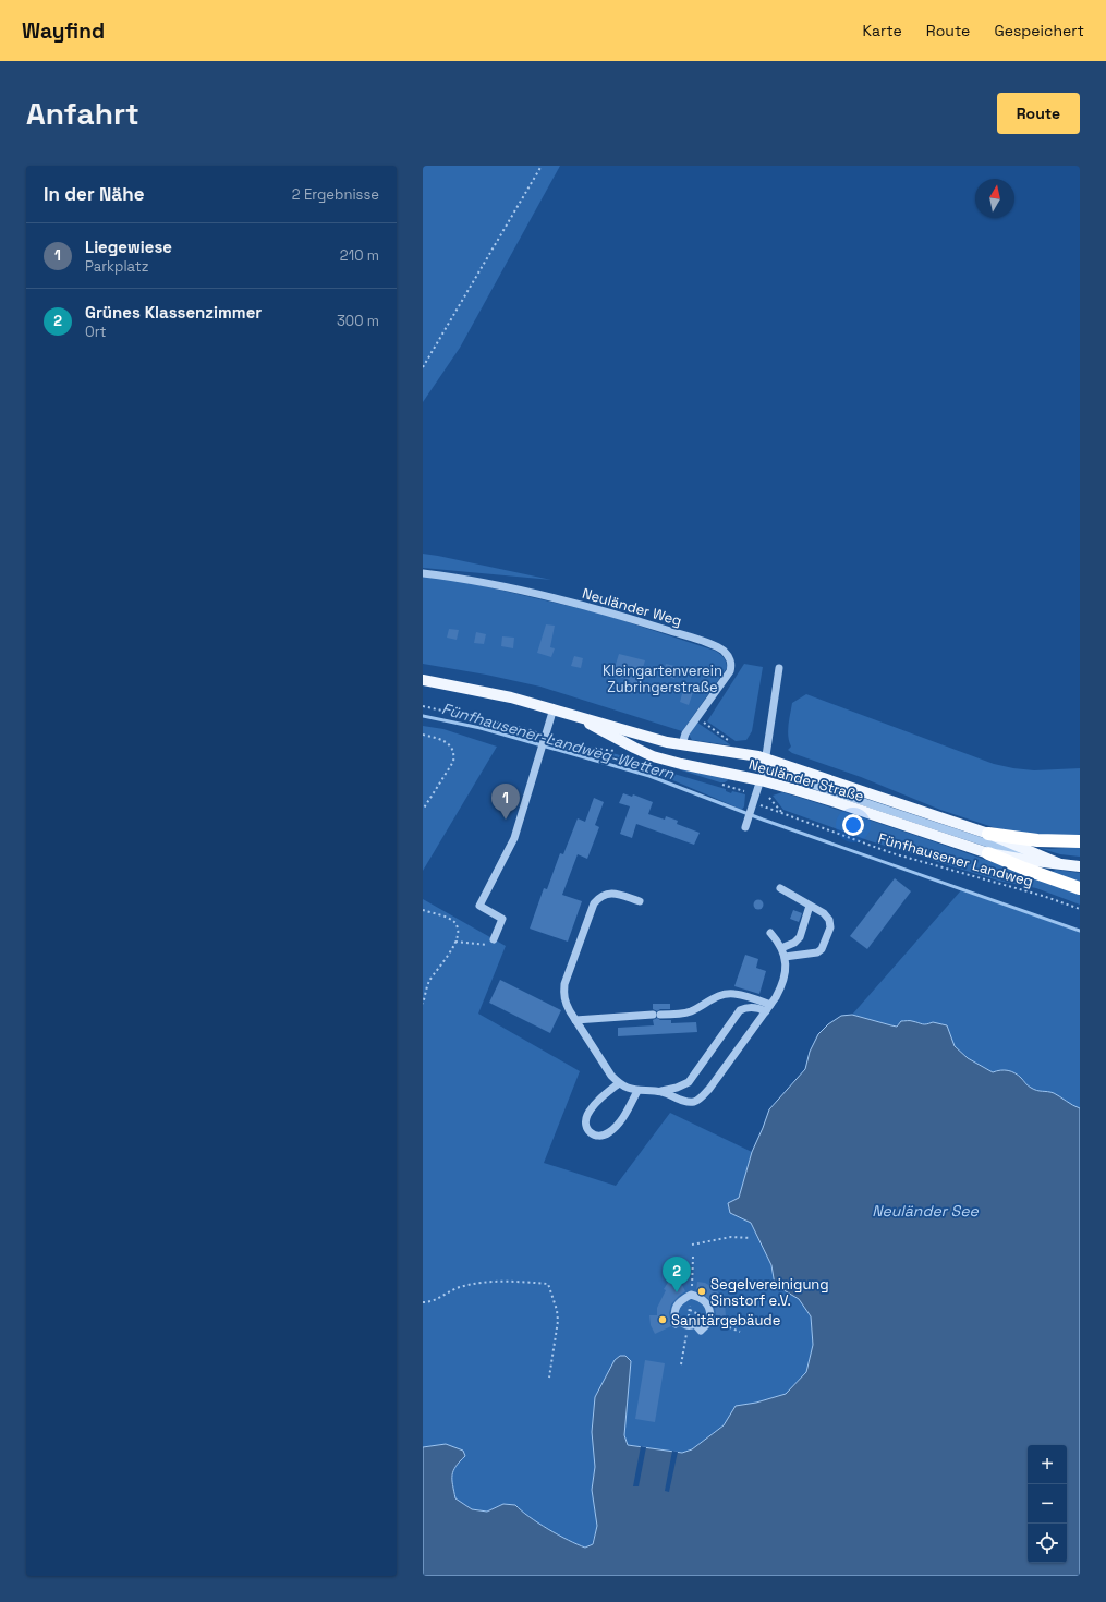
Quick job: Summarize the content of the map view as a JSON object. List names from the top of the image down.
{
  "streets": {
    "main road": ["Neuländer Straße"],
    "street": ["Neuländer Weg"],
    "path": ["Fünfhausener Landweg"]
  },
  "crossings": [
    ["Neuländer Weg", "Neuländer Straße"]
  ],
  "water": ["Fünfhausener-Landweg-Wettern", "Neuländer See"],
  "parks": ["Kleingartenverein Zubringerstraße"],
  "places": ["Segelvereinigung Sinstorf e.V.", "Sanitärgebäude"],
  "north": "top",
  "page": {
    "header": "Wayfind",
    "nav": ["Karte", "Route", "Gespeichert"],
    "buttons": "Route",
    "title": "Anfahrt",
    "heading": ["In der Nähe", "2 Ergebnisse"],
    "list": [
      {
        "mark": "1",
        "name": "Liegewiese",
        "note": "Parkplatz",
        "value": "210 m"
      },
      {
        "mark": "2",
        "name": "Grünes Klassenzimmer",
        "note": "Ort",
        "value": "300 m"
      }
    ],
    "pins": ["1", "2"],
    "map_buttons": ["+", "−"]
  }
}
